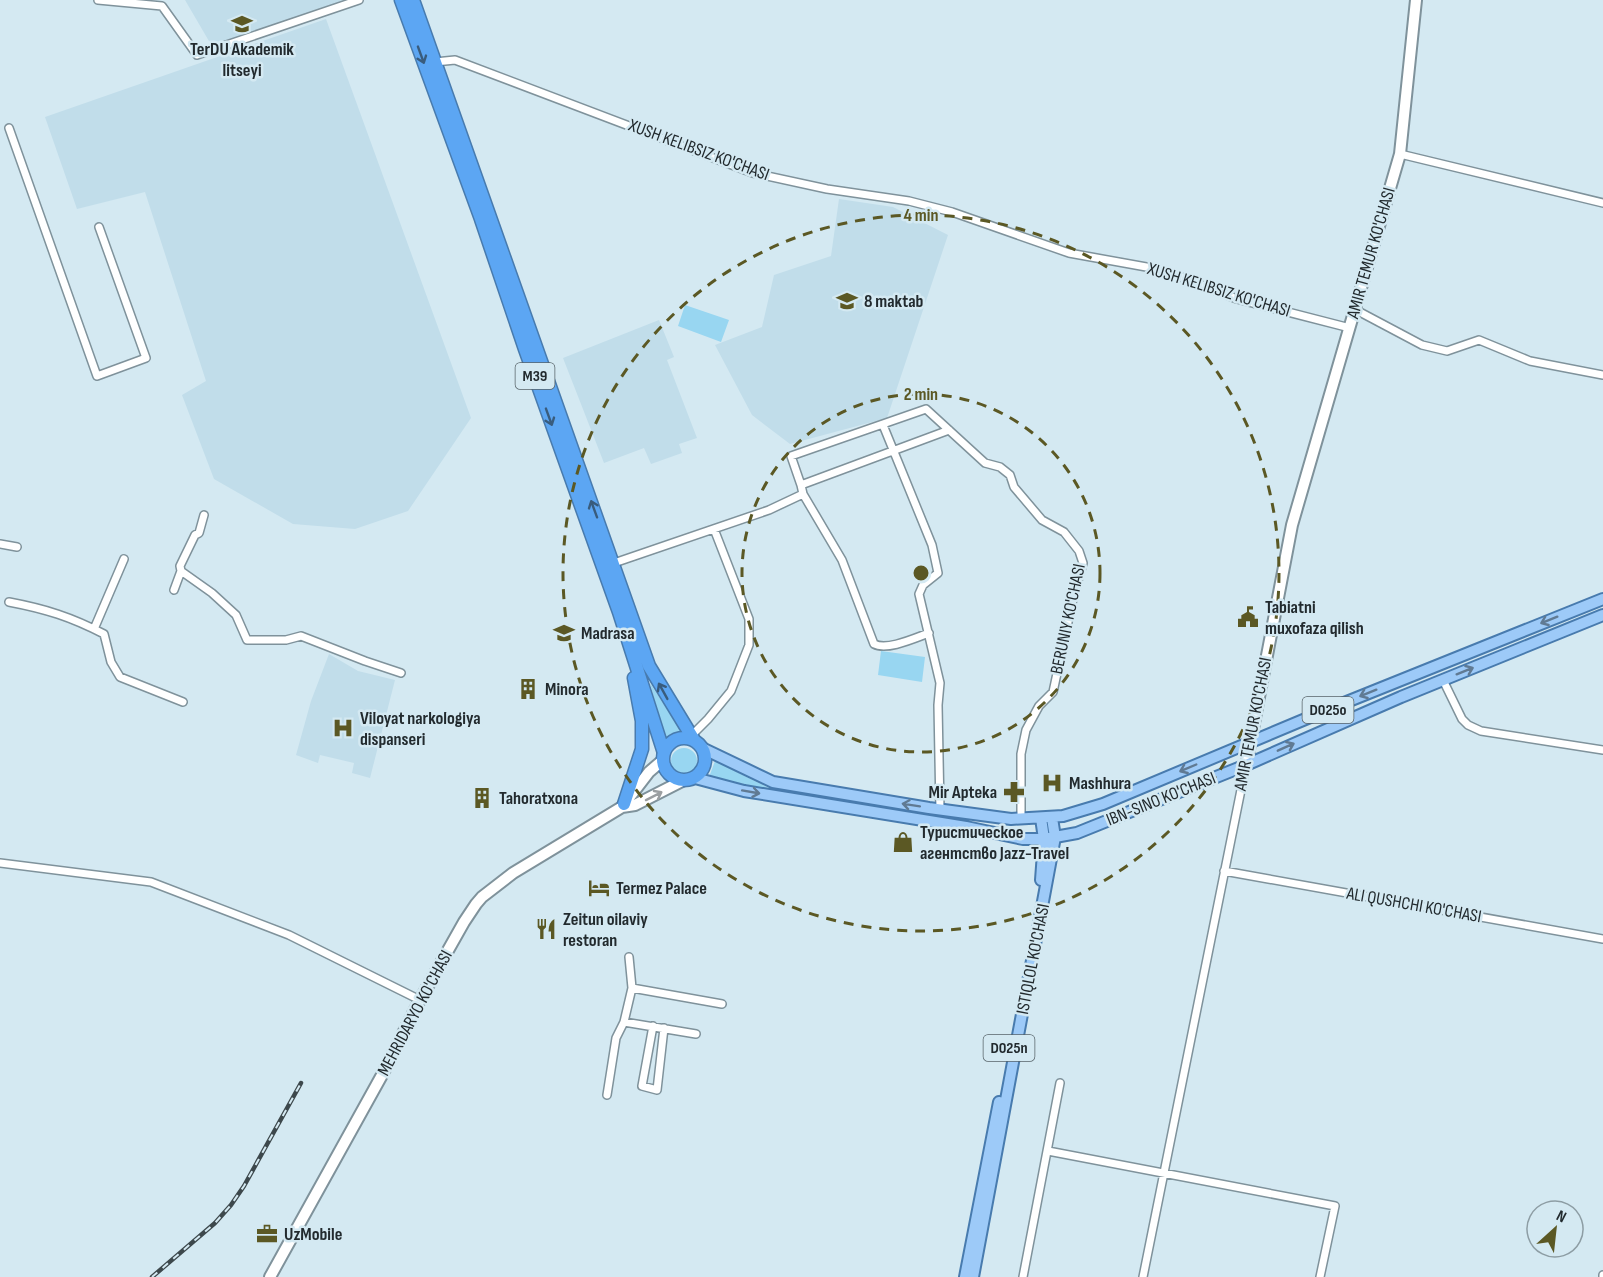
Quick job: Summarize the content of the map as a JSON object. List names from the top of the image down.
{
  "streets": {
    "highway": ["M39"],
    "main road": [
      "AMIR TEMUR KO'CHASI",
      "D025o",
      "IBN-SINO KO'CHASI",
      "ISTIQLOL KO'CHASI",
      "МEHRIDARYO KO'CHASI",
      "D025n"
    ],
    "street": ["XUSH KELIBSIZ KO'CHASI", "BERUNIY KO'CHASI", "ALI QUSHCHI KO'CHASI"]
  },
  "crossings": [
    ["XUSH KELIBSIZ KO'CHASI", "AMIR TEMUR KO'CHASI"],
    ["XUSH KELIBSIZ KO'CHASI", "M39"],
    ["AMIR TEMUR KO'CHASI", "IBN-SINO KO'CHASI"],
    ["AMIR TEMUR KO'CHASI", "ALI QUSHCHI KO'CHASI"],
    ["M39", "IBN-SINO KO'CHASI"],
    ["BERUNIY KO'CHASI", "IBN-SINO KO'CHASI"],
    ["IBN-SINO KO'CHASI", "ISTIQLOL KO'CHASI"]
  ],
  "places": {
    "school or university": ["TerDU Akademik litseyi", "8 maktab", "Madrasa"],
    "public building": ["Tabiatni muxofaza qilish"],
    "building": ["Minora", "Tahoratxona"],
    "hospital": ["Viloyat narkologiya dispanseri", "Mashhura"],
    "pharmacy": ["Mir Apteka"],
    "shop": ["Туристическое агентство Jazz-Travel"],
    "hotel": ["Termez Palace"],
    "restaurant": ["Zeitun oilaviy restoran"],
    "office": ["UzMobile"]
  },
  "north": "top right",
  "rings": ["4 min", "2 min"]
}
